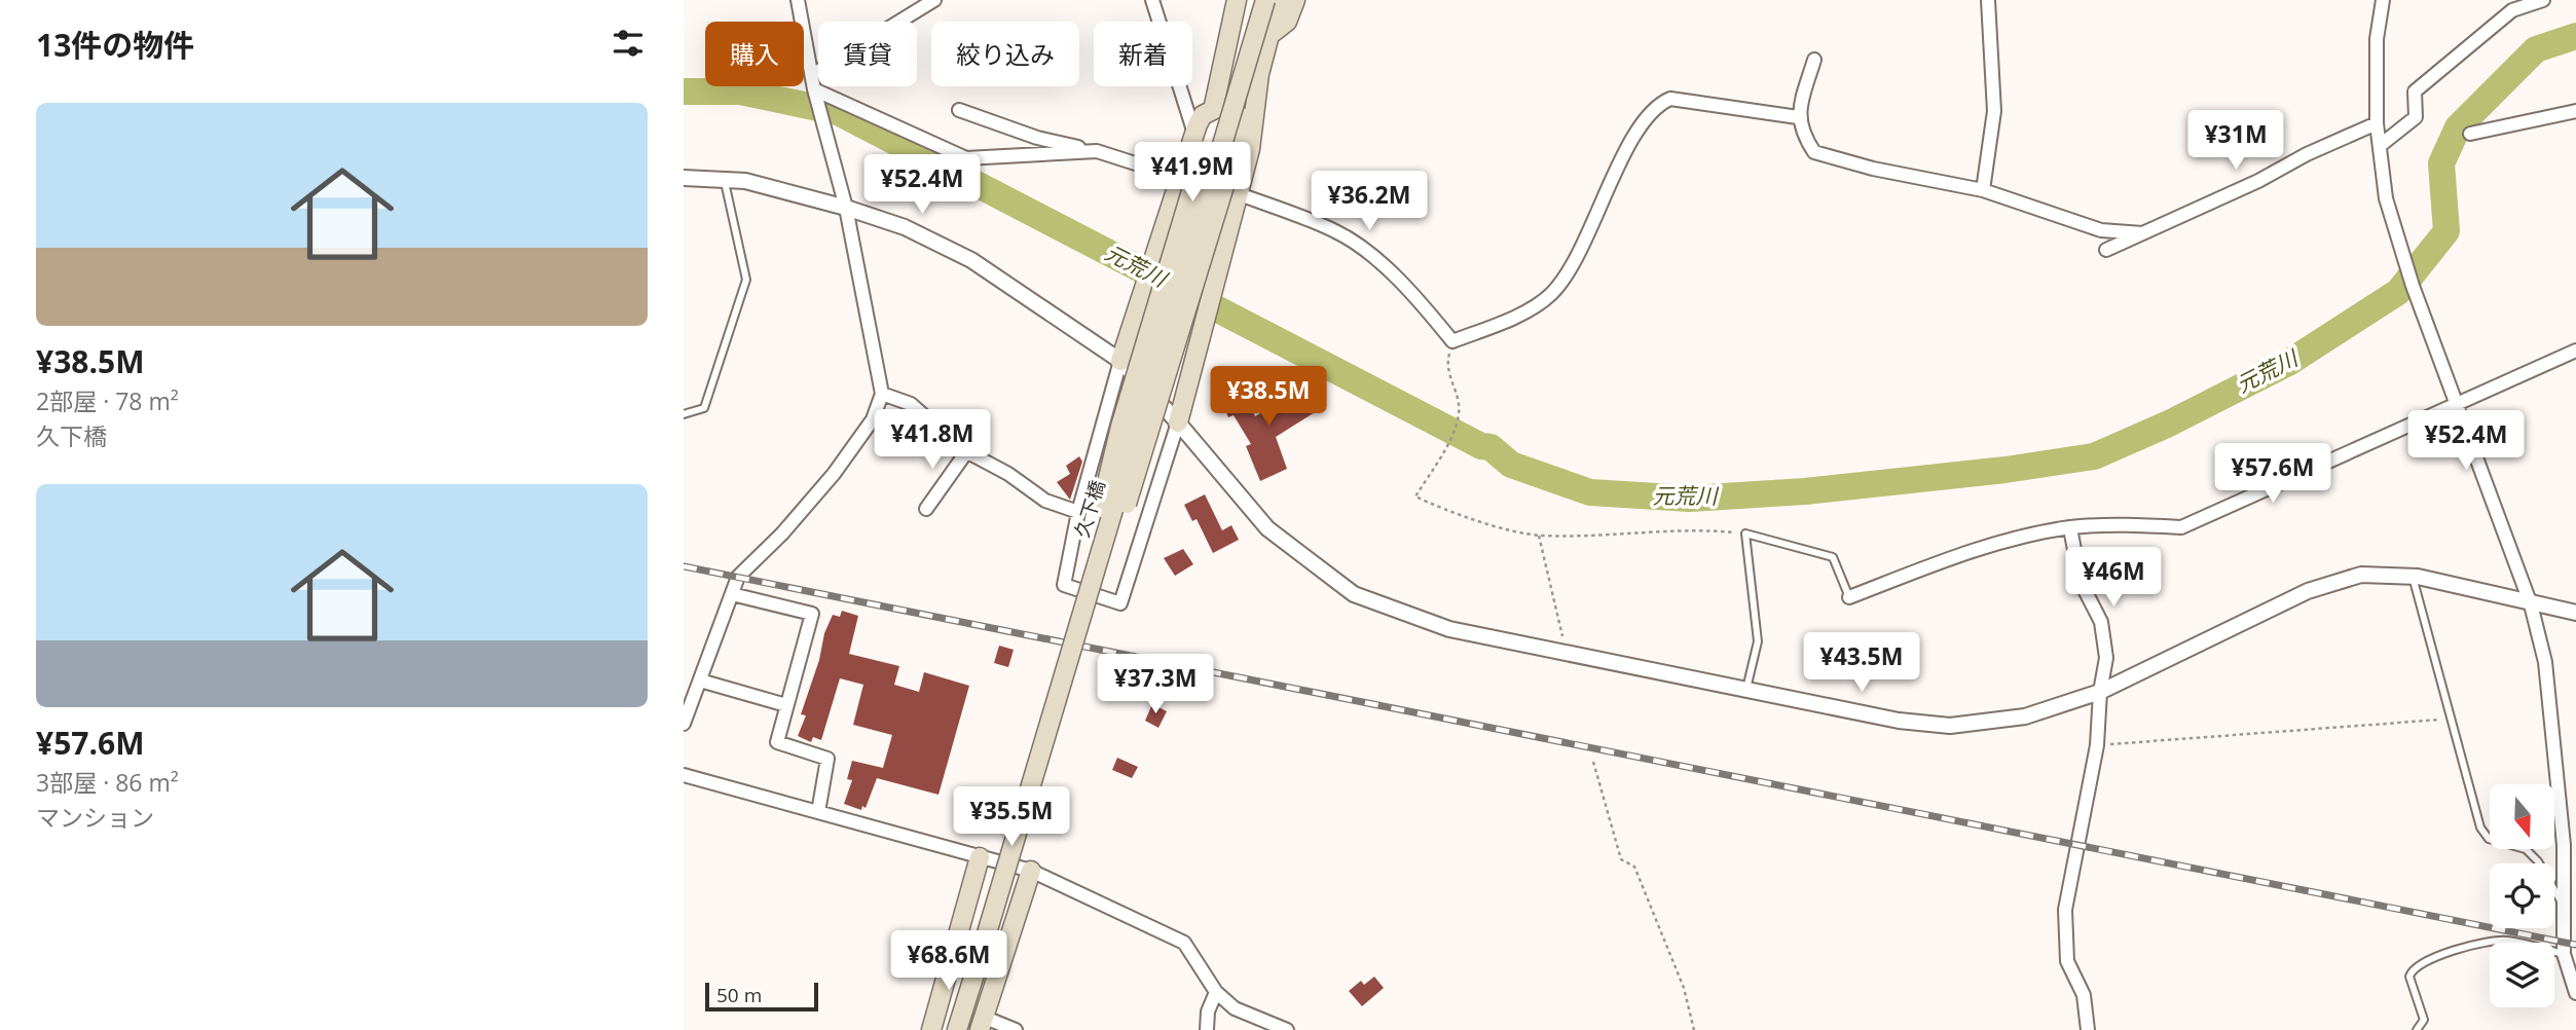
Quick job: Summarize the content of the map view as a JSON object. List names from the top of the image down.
{
  "streets": {
    "main road": ["久下橋"]
  },
  "water": ["元荒川"],
  "scale_bar": "50 m",
  "north": "bottom",
  "page": {
    "heading": "13件の物件",
    "chip": [
      "購入",
      "賃貸",
      "絞り込み",
      "新着"
    ],
    "list": [
      {
        "name": "¥38.5M",
        "note": "2部屋 · 78 m² · 久下橋"
      },
      {
        "name": "¥57.6M",
        "note": "3部屋 · 86 m² · マンション"
      }
    ],
    "price": [
      "¥31M",
      "¥41.9M",
      "¥52.4M",
      "¥36.2M",
      "¥38.5M",
      "¥41.8M",
      "¥52.4M",
      "¥57.6M",
      "¥46M",
      "¥43.5M",
      "¥37.3M",
      "¥35.5M",
      "¥68.6M"
    ],
    "scale": "50 m"
  }
}
